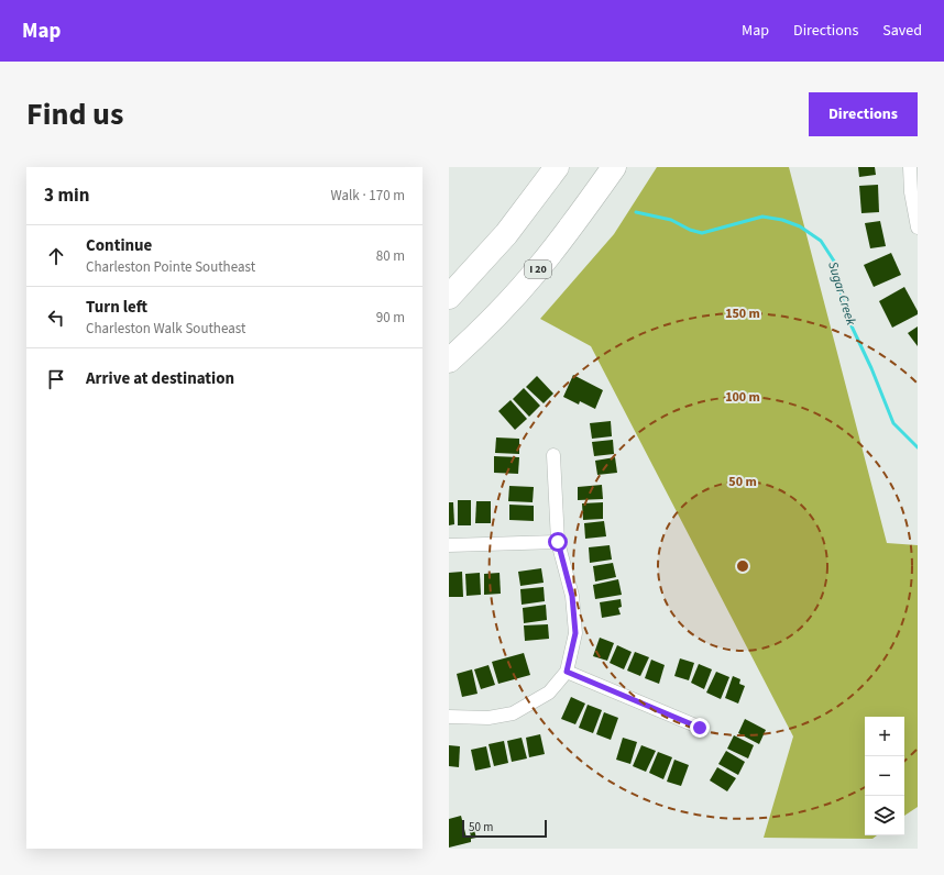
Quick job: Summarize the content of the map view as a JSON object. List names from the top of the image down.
{
  "streets": {
    "highway": ["I 20"]
  },
  "water": ["Sugar Creek"],
  "scale_bar": "50 m",
  "page": {
    "header": "Map",
    "nav": ["Map", "Directions", "Saved"],
    "title": "Find us",
    "buttons": "Directions",
    "heading": ["3 min", "Walk · 170 m"],
    "list": [
      ["Continue", "Charleston Pointe Southeast", "80 m"],
      ["Turn left", "Charleston Walk Southeast", "90 m"],
      "Arrive at destination"
    ],
    "map_buttons": ["+", "−"],
    "scale": "50 m"
  },
  "rings": ["150 m", "100 m", "50 m"]
}
